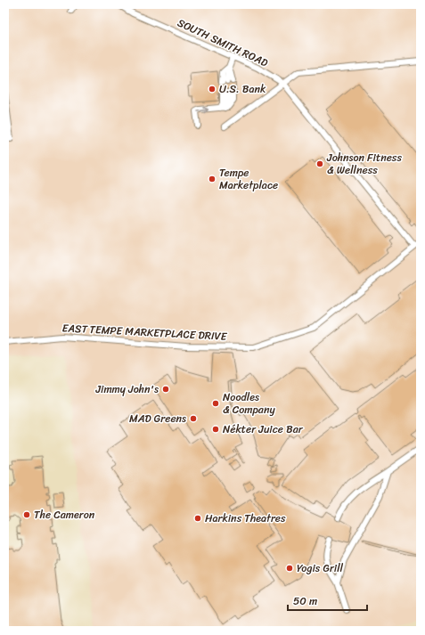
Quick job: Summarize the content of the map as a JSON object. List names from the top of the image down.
{
  "streets": {
    "lane": ["SOUTH SMITH ROAD", "EAST TEMPE MARKETPLACE DRIVE"]
  },
  "crossings": [
    ["SOUTH SMITH ROAD", "EAST TEMPE MARKETPLACE DRIVE"]
  ],
  "places": [
    "U.S. Bank",
    "Johnson Fitness & Wellness",
    "Tempe Marketplace",
    "Jimmy John's",
    "Noodles & Company",
    "MAD Greens",
    "Nékter Juice Bar",
    "The Cameron",
    "Harkins Theatres",
    "Yogis Grill"
  ],
  "scale_bar": "50 m"
}
